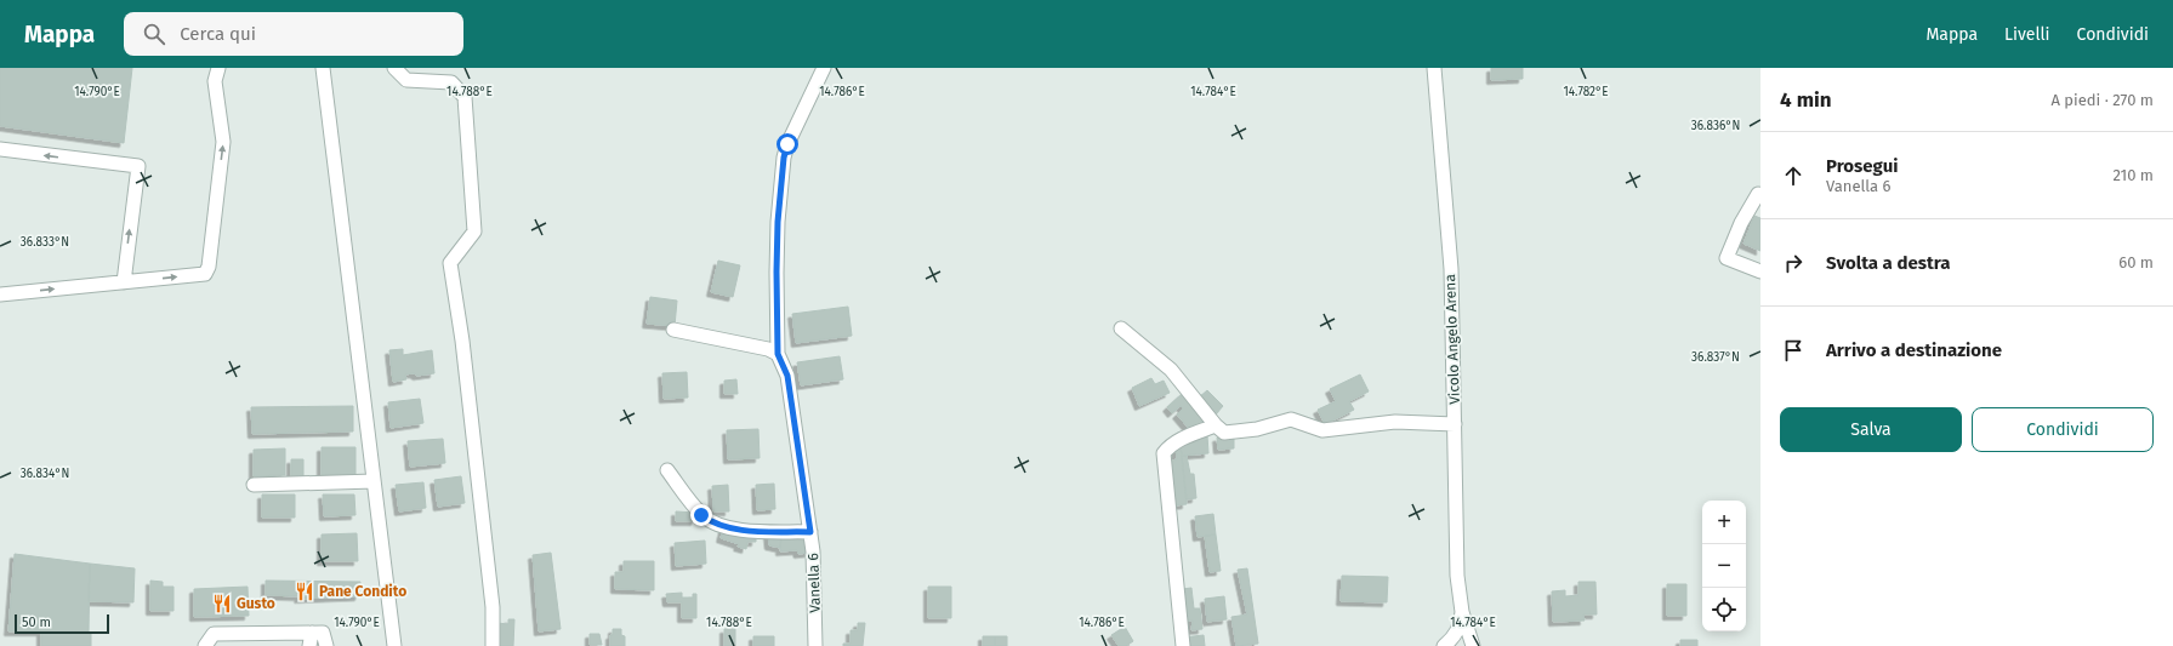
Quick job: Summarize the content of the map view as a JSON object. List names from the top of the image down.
{
  "streets": {
    "street": ["Vicolo Angelo Arena", "Vanella 6"]
  },
  "places": {
    "restaurant": ["Pane Condito", "Gusto"]
  },
  "scale_bar": "50 m",
  "page": {
    "header": "Mappa",
    "search": "Cerca qui",
    "nav": ["Mappa", "Livelli", "Condividi"],
    "heading": ["4 min", "A piedi · 270 m"],
    "list": [
      ["Prosegui", "Vanella 6", "210 m"],
      ["Svolta a destra", "60 m"],
      "Arrivo a destinazione"
    ],
    "buttons": ["Salva", "Condividi"],
    "map_buttons": ["+", "−"],
    "scale": "50 m"
  },
  "coordinates": [
    "14.790°E",
    "14.788°E",
    "14.786°E",
    "14.784°E",
    "14.782°E",
    "36.836°N",
    "36.833°N",
    "36.837°N",
    "36.834°N"
  ]
}
